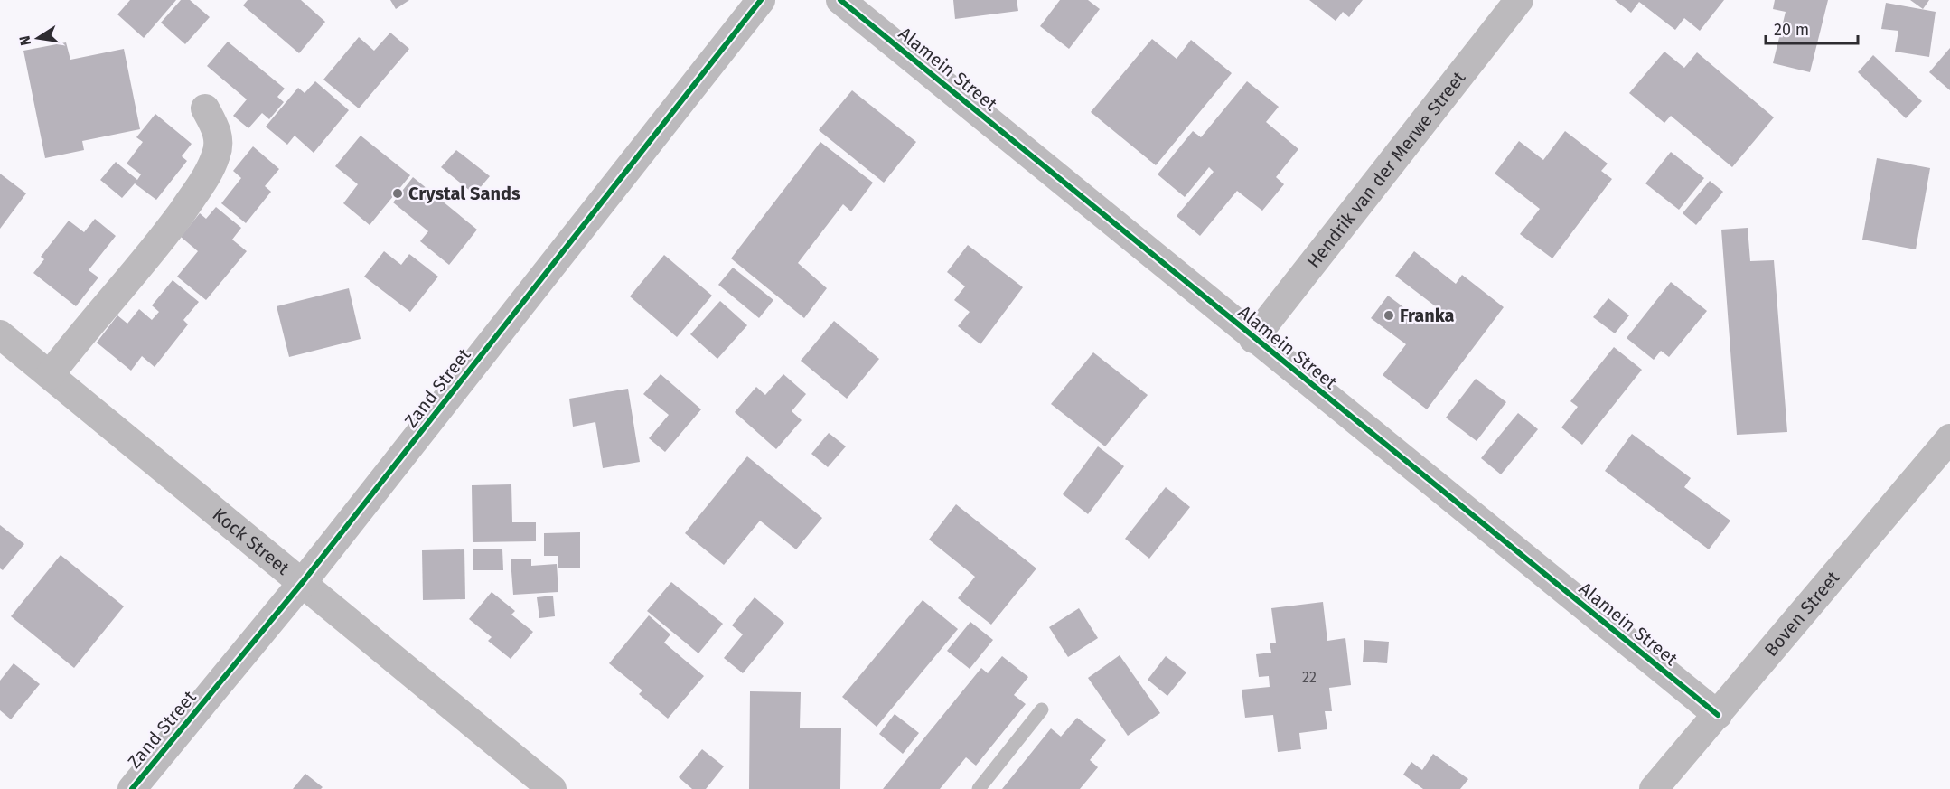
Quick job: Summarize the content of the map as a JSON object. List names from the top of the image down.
{
  "streets": {
    "street": [
      "Alamein Street",
      "Hendrik van der Merwe Street",
      "Zand Street",
      "Kock Street",
      "Boven Street"
    ]
  },
  "crossings": [
    ["Alamein Street", "Hendrik van der Merwe Street"],
    ["Alamein Street", "Boven Street"],
    ["Zand Street", "Kock Street"]
  ],
  "places": ["Crystal Sands", "Franka"],
  "house_numbers": ["22"],
  "scale_bar": "20 m",
  "north": "left"
}
